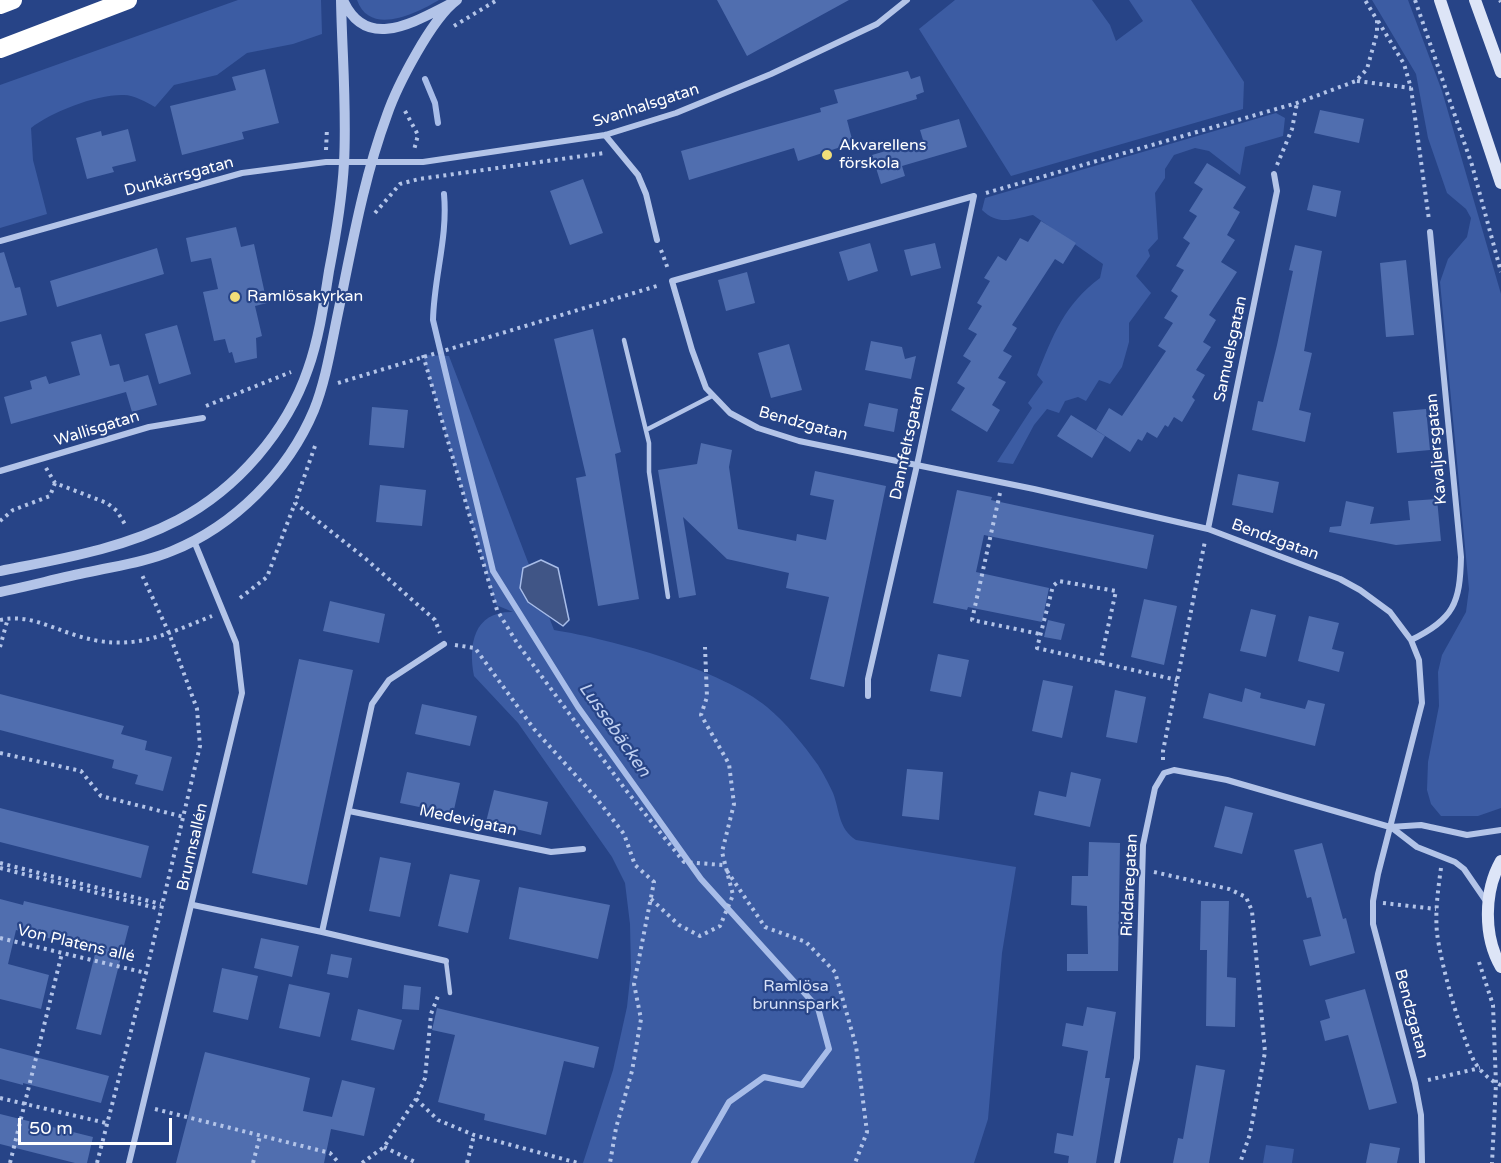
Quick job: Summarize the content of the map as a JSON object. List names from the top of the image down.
{
  "streets": {
    "street": [
      "Svanhalsgatan",
      "Dunkärrsgatan",
      "Samuelsgatan",
      "Bendzgatan",
      "Wallisgatan",
      "Dannfeltsgatan",
      "Kavaljersgatan",
      "Medevigatan",
      "Brunnsallén",
      "Riddaregatan"
    ],
    "path": ["Von Platens allé"]
  },
  "crossings": [
    ["Svanhalsgatan", "Dunkärrsgatan"],
    ["Samuelsgatan", "Bendzgatan"],
    ["Bendzgatan", "Dannfeltsgatan"],
    ["Bendzgatan", "Kavaljersgatan"]
  ],
  "water": ["Lussebäcken"],
  "parks": ["Ramlösa brunnspark"],
  "places": ["Akvarellens förskola", "Ramlösakyrkan"],
  "scale_bar": "50 m"
}
